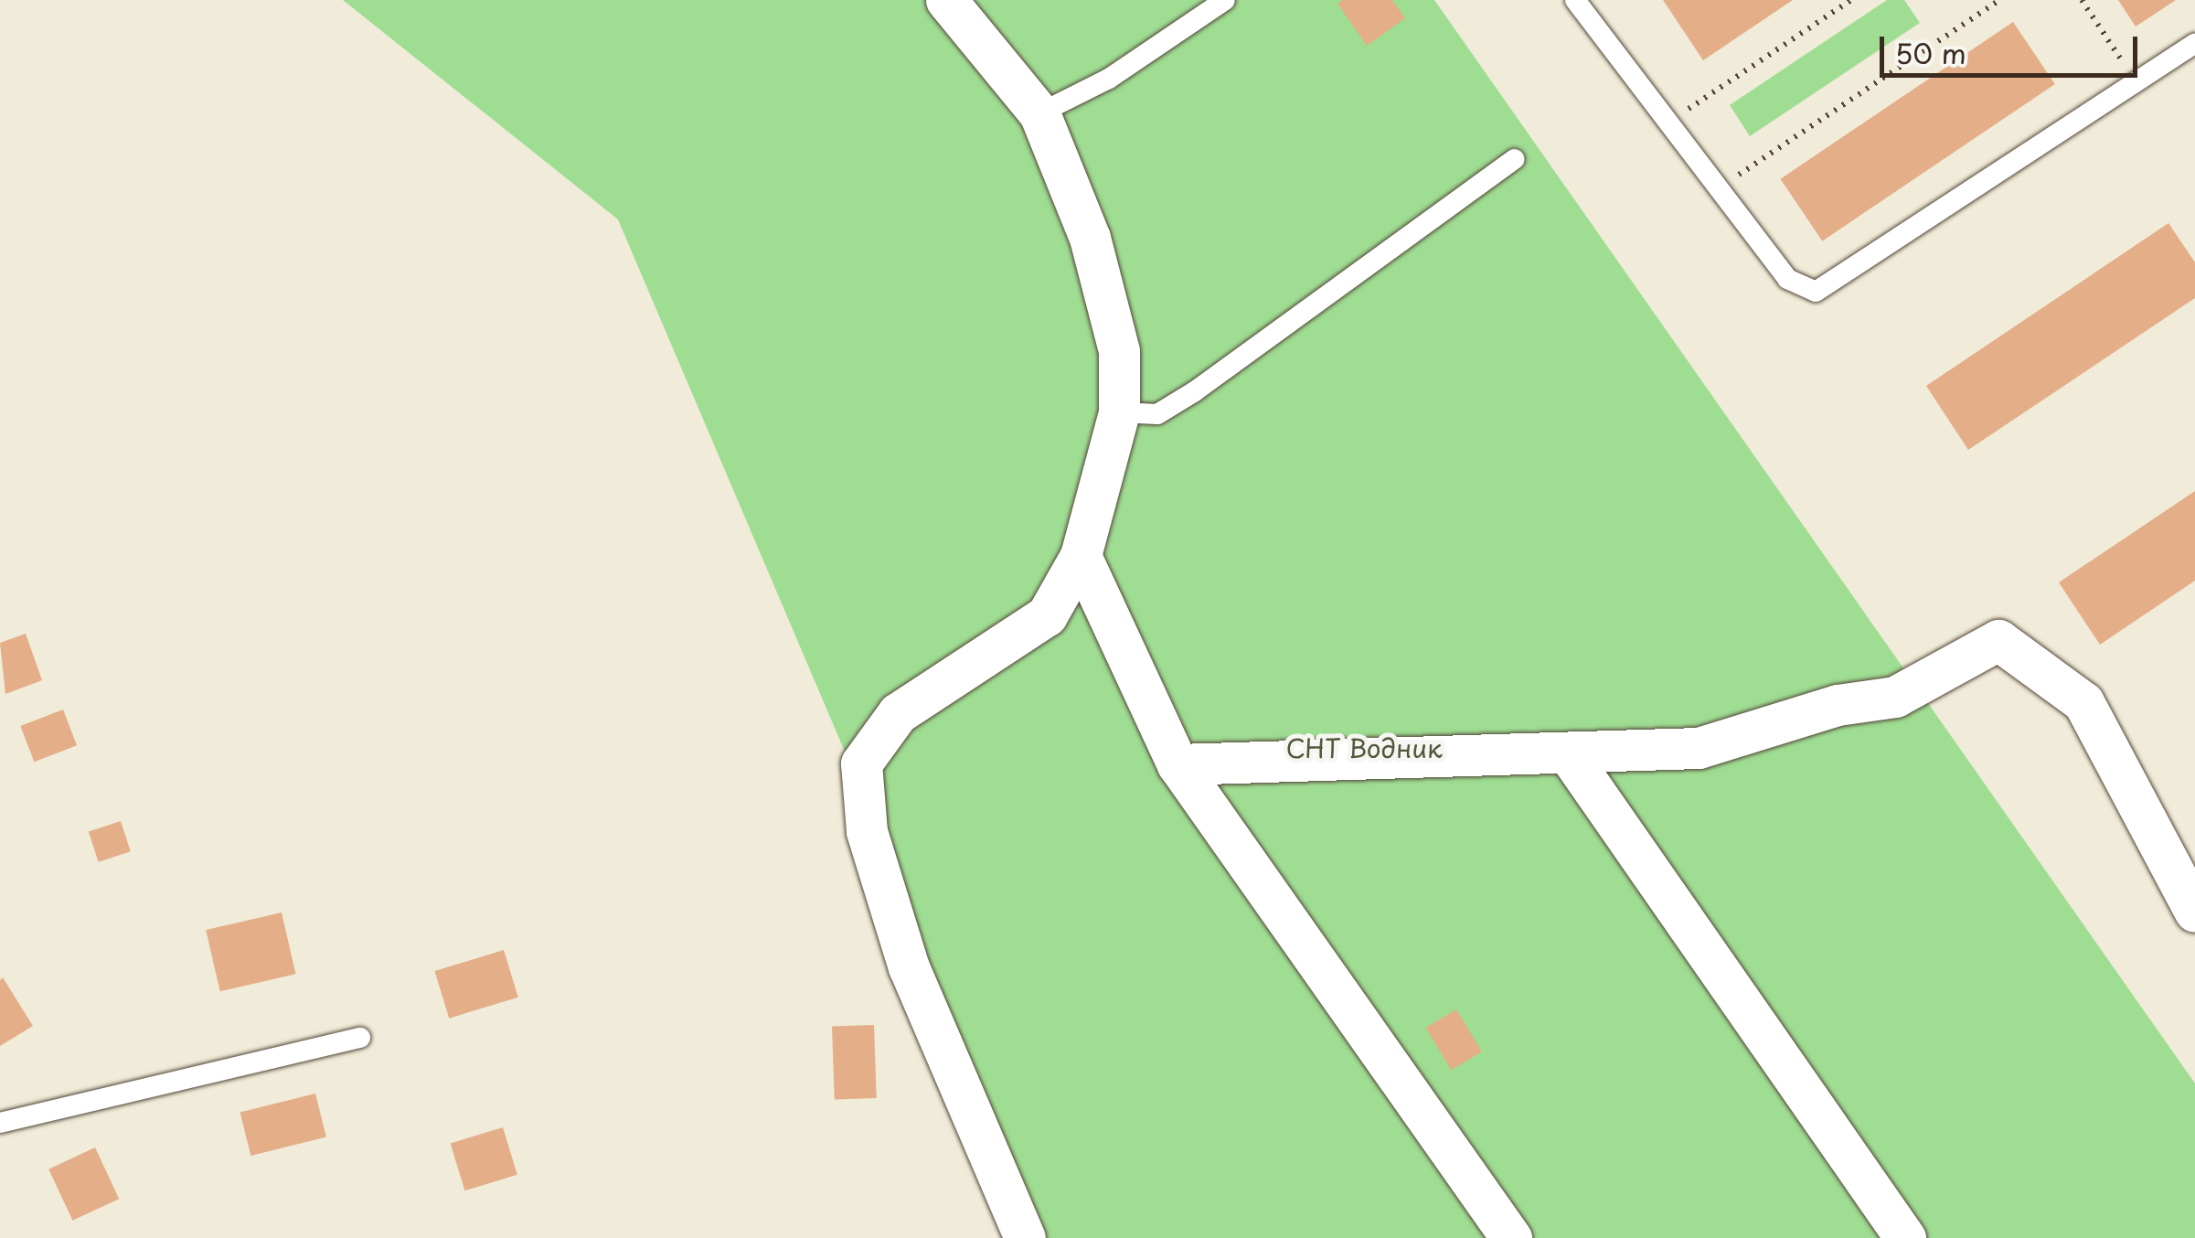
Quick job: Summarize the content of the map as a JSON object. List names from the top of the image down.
{
  "parks": ["СНТ Водник"],
  "scale_bar": "50 m"
}
